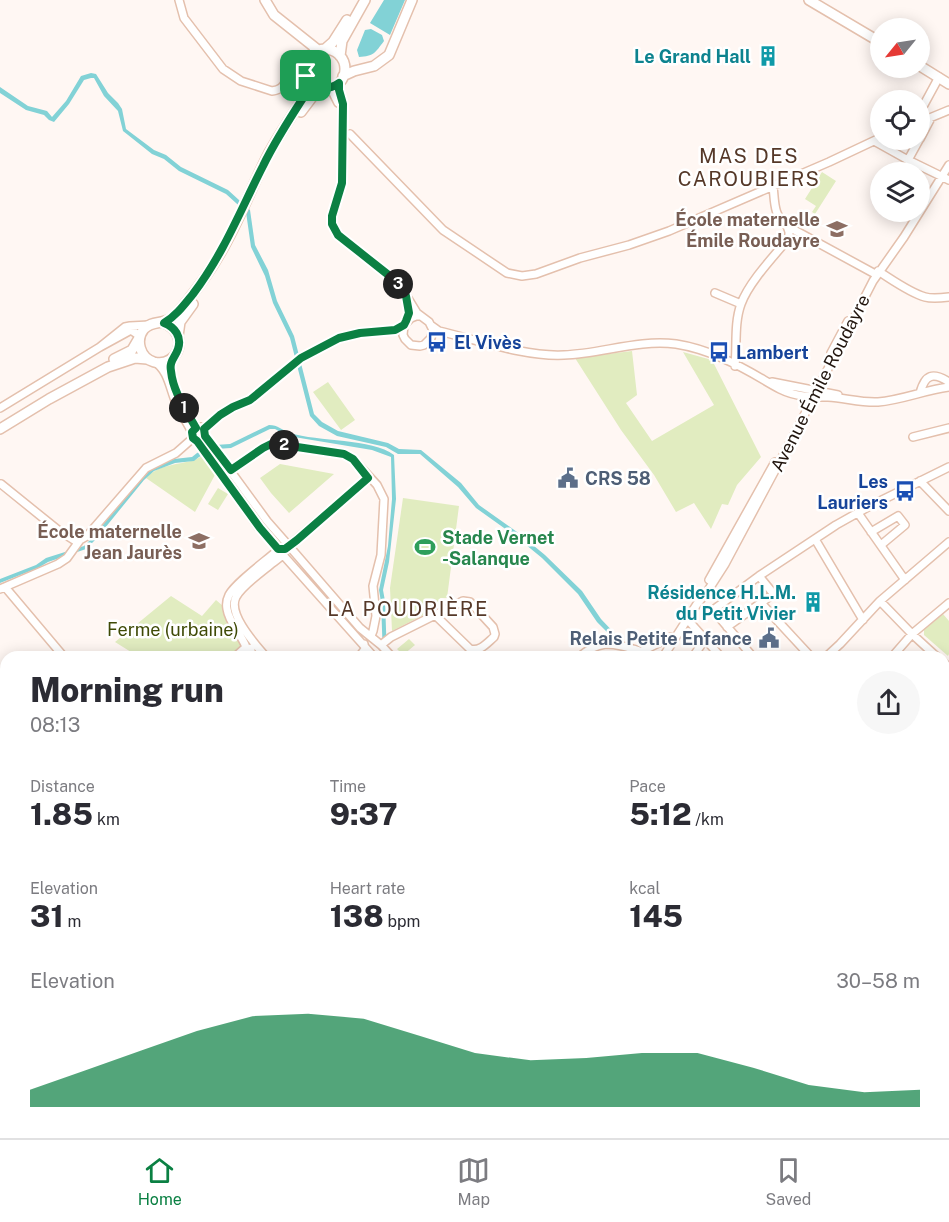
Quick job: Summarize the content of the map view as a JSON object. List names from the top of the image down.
{
  "streets": {
    "street": ["Avenue Émile Roudayre"]
  },
  "districts": ["MAS DES CAROUBIERS", "LA POUDRIÈRE"],
  "parks": ["Ferme (urbaine)"],
  "places": {
    "building": ["Le Grand Hall", "Résidence H.L.M. du Petit Vivier"],
    "school or university": ["École maternelle Émile Roudayre", "École maternelle Jean Jaurès"],
    "bus stop": ["El Vivès", "Lambert", "Les Lauriers"],
    "public building": ["CRS 58", "Relais Petite Enfance"],
    "sports": ["Stade Vernet -Salanque"]
  },
  "north": "bottom left",
  "page": {
    "pins": ["3", "1", "2"],
    "heading": ["Morning run", "08:13"],
    "stats": [
      ["Distance", "1.85 km"],
      ["Time", "9:37"],
      ["Pace", "5:12 /km"],
      ["Elevation", "31 m"],
      ["Heart rate", "138 bpm"],
      ["kcal", "145"]
    ],
    "chart": ["Elevation", "30–58 m"],
    "tabs": ["Home", "Map", "Saved"]
  }
}
